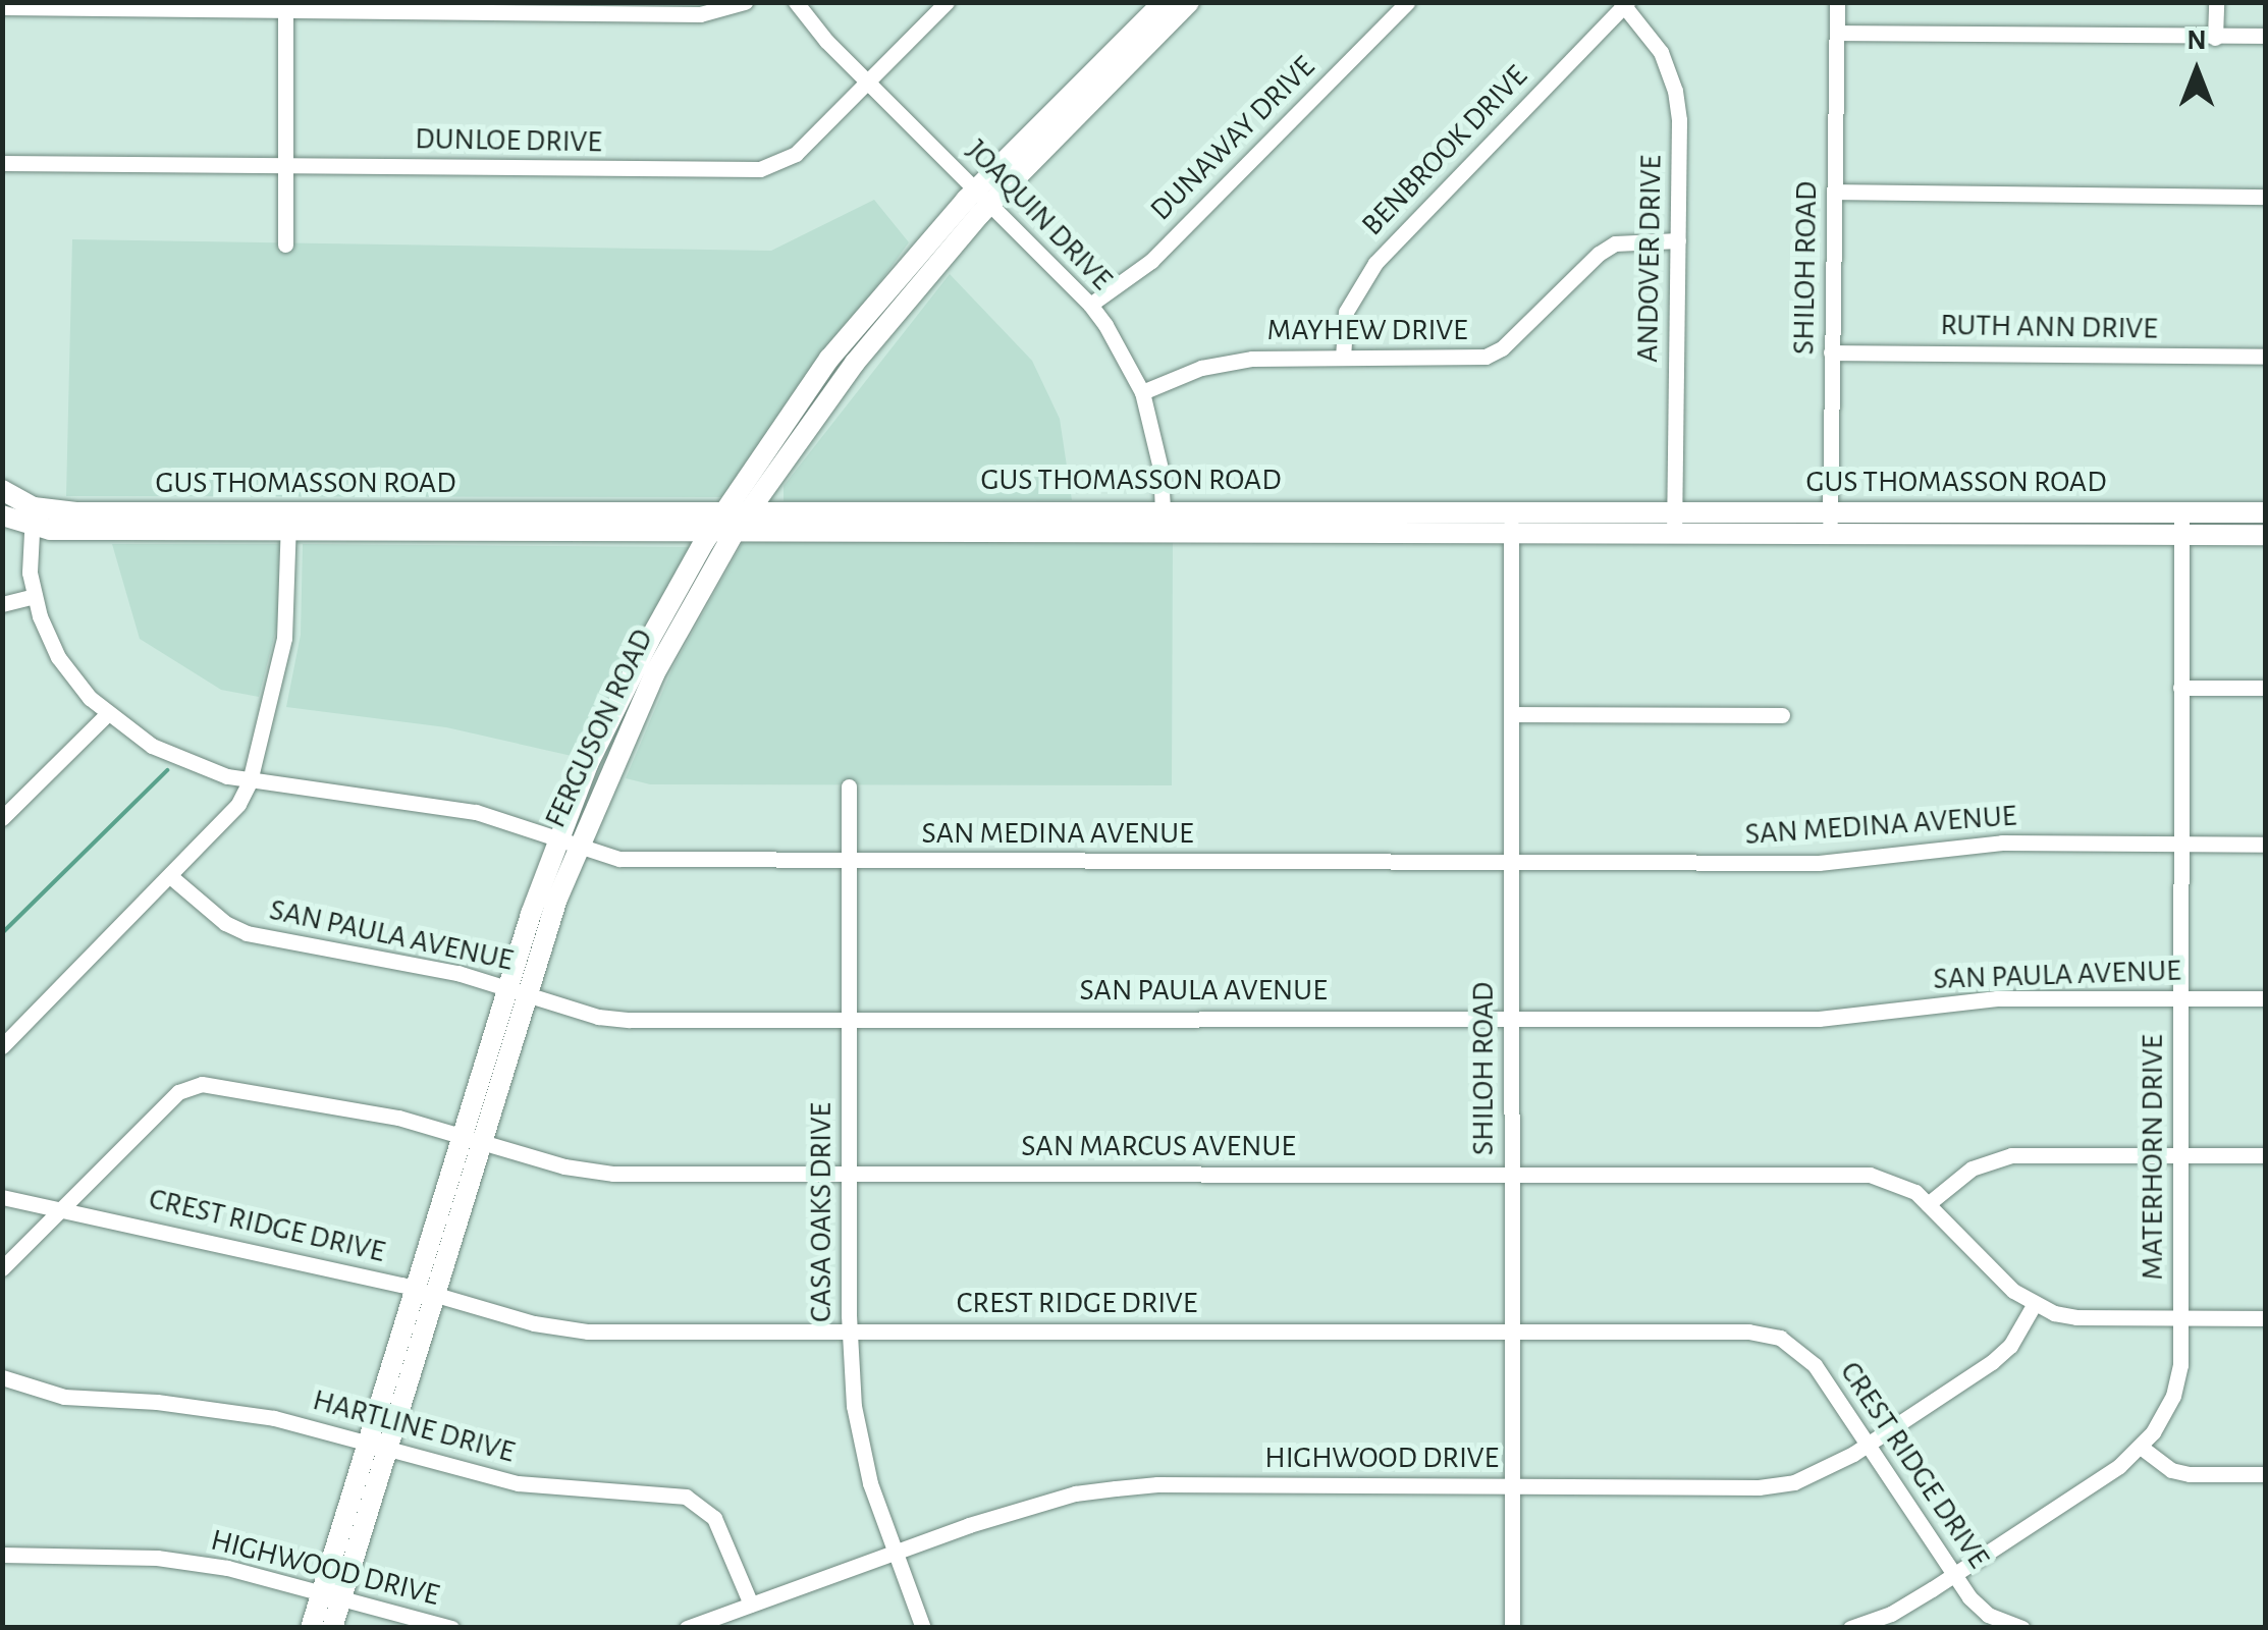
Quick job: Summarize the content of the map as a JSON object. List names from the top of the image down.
{
  "streets": {
    "main road": ["GUS THOMASSON ROAD", "FERGUSON ROAD"],
    "street": [
      "DUNAWAY DRIVE",
      "DUNLOE DRIVE",
      "BENBROOK DRIVE",
      "JOAQUIN DRIVE",
      "ANDOVER DRIVE",
      "SHILOH ROAD",
      "RUTH ANN DRIVE",
      "MAYHEW DRIVE",
      "SAN MEDINA AVENUE",
      "SAN PAULA AVENUE",
      "SAN MARCUS AVENUE",
      "MATERHORN DRIVE",
      "CASA OAKS DRIVE",
      "CREST RIDGE DRIVE",
      "HARTLINE DRIVE",
      "HIGHWOOD DRIVE"
    ]
  },
  "crossings": [
    ["DUNAWAY DRIVE", "JOAQUIN DRIVE"],
    ["DUNLOE DRIVE", "JOAQUIN DRIVE"],
    ["BENBROOK DRIVE", "ANDOVER DRIVE"],
    ["BENBROOK DRIVE", "MAYHEW DRIVE"],
    ["JOAQUIN DRIVE", "MAYHEW DRIVE"],
    ["JOAQUIN DRIVE", "GUS THOMASSON ROAD"],
    ["JOAQUIN DRIVE", "FERGUSON ROAD"],
    ["ANDOVER DRIVE", "MAYHEW DRIVE"],
    ["ANDOVER DRIVE", "GUS THOMASSON ROAD"],
    ["SHILOH ROAD", "RUTH ANN DRIVE"],
    ["SHILOH ROAD", "GUS THOMASSON ROAD"],
    ["SHILOH ROAD", "SAN MEDINA AVENUE"],
    ["SHILOH ROAD", "SAN PAULA AVENUE"],
    ["SHILOH ROAD", "SAN MARCUS AVENUE"],
    ["SHILOH ROAD", "CREST RIDGE DRIVE"],
    ["SHILOH ROAD", "HIGHWOOD DRIVE"],
    ["GUS THOMASSON ROAD", "FERGUSON ROAD"],
    ["GUS THOMASSON ROAD", "SAN MEDINA AVENUE"],
    ["GUS THOMASSON ROAD", "MATERHORN DRIVE"],
    ["FERGUSON ROAD", "SAN MEDINA AVENUE"],
    ["FERGUSON ROAD", "SAN PAULA AVENUE"],
    ["FERGUSON ROAD", "SAN MARCUS AVENUE"],
    ["FERGUSON ROAD", "CREST RIDGE DRIVE"],
    ["FERGUSON ROAD", "HARTLINE DRIVE"],
    ["FERGUSON ROAD", "HIGHWOOD DRIVE"],
    ["SAN MEDINA AVENUE", "MATERHORN DRIVE"],
    ["SAN MEDINA AVENUE", "CASA OAKS DRIVE"],
    ["SAN PAULA AVENUE", "MATERHORN DRIVE"],
    ["SAN PAULA AVENUE", "CASA OAKS DRIVE"],
    ["SAN MARCUS AVENUE", "MATERHORN DRIVE"],
    ["SAN MARCUS AVENUE", "CASA OAKS DRIVE"],
    ["SAN MARCUS AVENUE", "CREST RIDGE DRIVE"],
    ["SAN MARCUS AVENUE", "HIGHWOOD DRIVE"],
    ["MATERHORN DRIVE", "CREST RIDGE DRIVE"],
    ["CASA OAKS DRIVE", "CREST RIDGE DRIVE"],
    ["CASA OAKS DRIVE", "HIGHWOOD DRIVE"],
    ["CREST RIDGE DRIVE", "HIGHWOOD DRIVE"],
    ["HARTLINE DRIVE", "HIGHWOOD DRIVE"]
  ],
  "north": "top"
}
